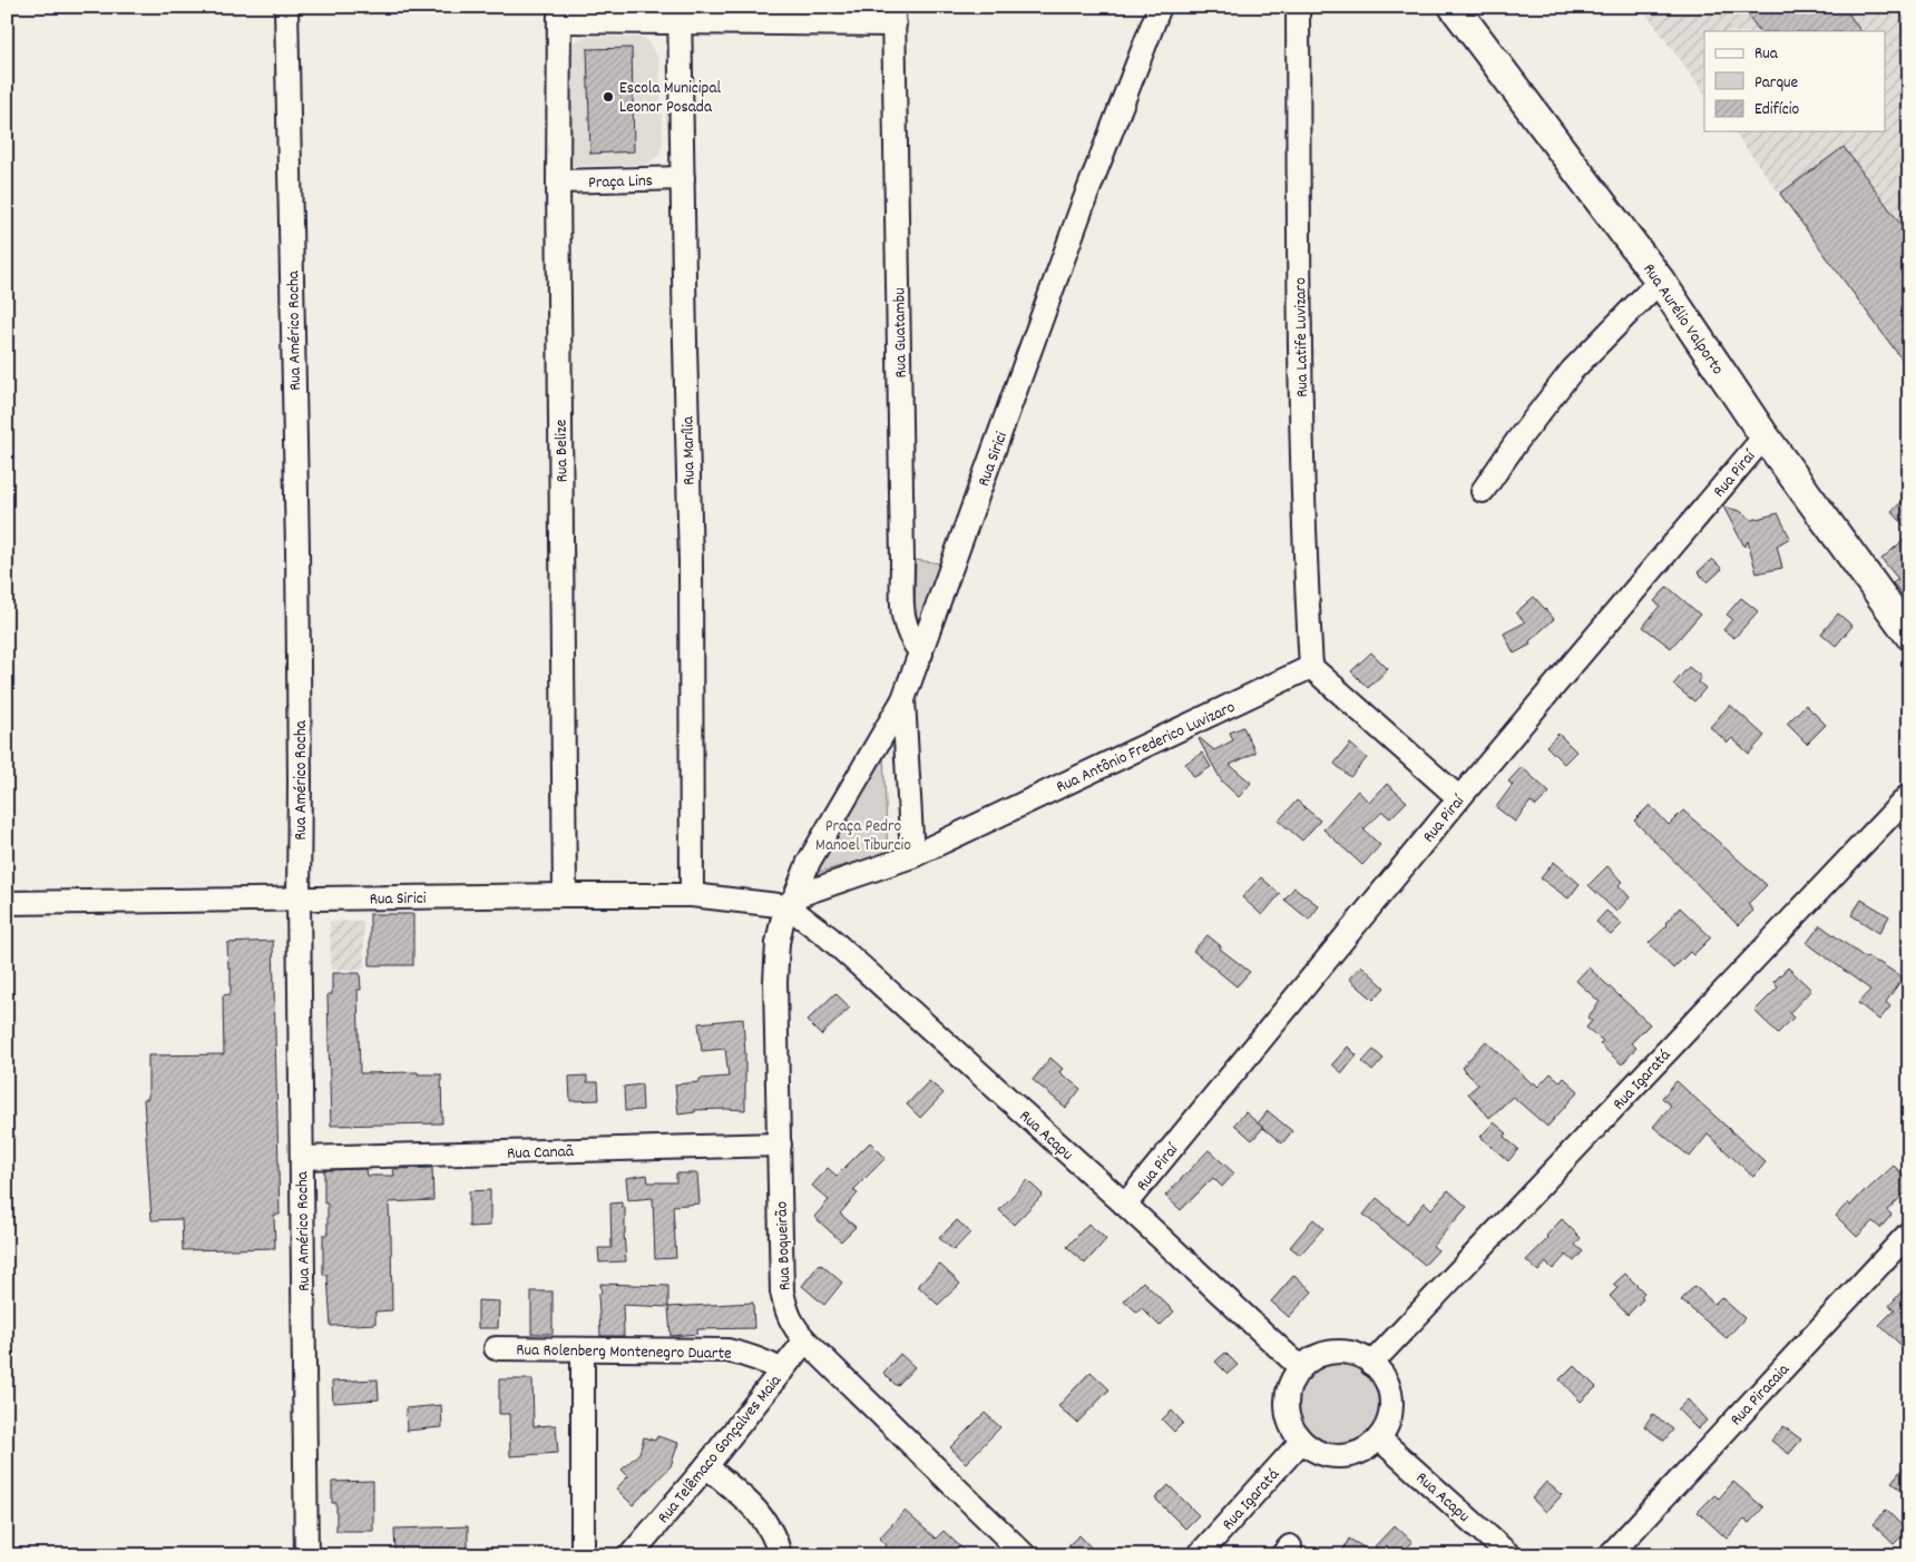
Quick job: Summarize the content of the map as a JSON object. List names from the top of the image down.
{
  "streets": {
    "main road": ["Rua Aurélio Valporto"],
    "street": [
      "Praça Lins",
      "Rua Américo Rocha",
      "Rua Guatambu",
      "Rua Latife Luvizaro",
      "Rua Belize",
      "Rua Marília",
      "Rua Sirici",
      "Rua Piraí",
      "Rua Antônio Frederico Luvizaro",
      "Rua Igaratá",
      "Rua Acapu",
      "Rua Canaã",
      "Rua Boqueirão",
      "Rua Rolenberg Montenegro Duarte",
      "Rua Piracaia",
      "Rua Telêmaco Gonçalves Maia"
    ]
  },
  "crossings": [
    ["Praça Lins", "Rua Belize"],
    ["Praça Lins", "Rua Marília"],
    ["Rua Aurélio Valporto", "Rua Piraí"],
    ["Rua Américo Rocha", "Rua Sirici"],
    ["Rua Américo Rocha", "Rua Canaã"],
    ["Rua Guatambu", "Rua Sirici"],
    ["Rua Latife Luvizaro", "Rua Antônio Frederico Luvizaro"],
    ["Rua Belize", "Rua Sirici"],
    ["Rua Marília", "Rua Sirici"],
    ["Rua Sirici", "Rua Antônio Frederico Luvizaro"],
    ["Rua Sirici", "Rua Acapu"],
    ["Rua Sirici", "Rua Boqueirão"],
    ["Rua Piraí", "Rua Acapu"],
    ["Rua Antônio Frederico Luvizaro", "Rua Acapu"],
    ["Rua Antônio Frederico Luvizaro", "Rua Boqueirão"],
    ["Rua Igaratá", "Rua Acapu"],
    ["Rua Acapu", "Rua Boqueirão"],
    ["Rua Canaã", "Rua Boqueirão"],
    ["Rua Boqueirão", "Rua Telêmaco Gonçalves Maia"],
    ["Rua Rolenberg Montenegro Duarte", "Rua Telêmaco Gonçalves Maia"]
  ],
  "parks": ["Praça Pedro Manoel Tiburcio"],
  "places": ["Escola Municipal Leonor Posada"],
  "legend": ["Rua", "Parque", "Edifício"]
}
